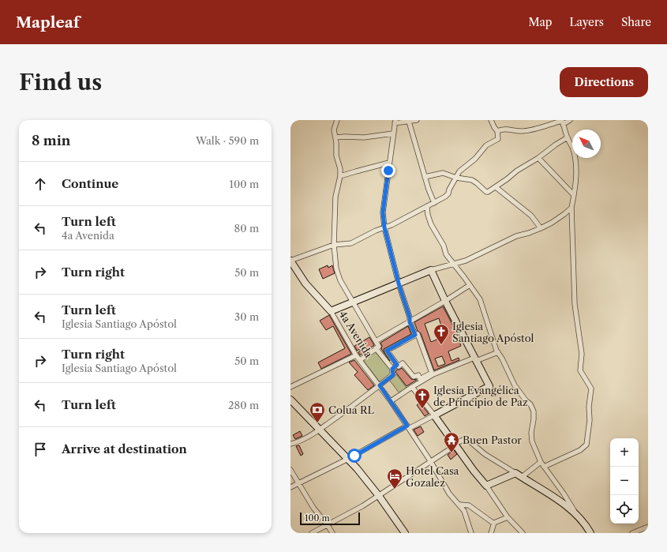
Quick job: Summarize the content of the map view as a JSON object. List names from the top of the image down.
{
  "streets": {
    "main road": ["4a Avenida"]
  },
  "places": {
    "church": ["Iglesia Santiago Apóstol", "Iglesia Evangélica de Principio de Paz"],
    "bank": ["Colua RL"],
    "temple": ["Buen Pastor"],
    "hotel": ["Hotel Casa Gozalez"]
  },
  "scale_bar": "100 m",
  "north": "top left",
  "page": {
    "header": "Mapleaf",
    "nav": ["Map", "Layers", "Share"],
    "buttons": "Directions",
    "title": "Find us",
    "heading": ["8 min", "Walk · 590 m"],
    "list": [
      ["Continue", "100 m"],
      ["Turn left", "4a Avenida", "80 m"],
      ["Turn right", "50 m"],
      ["Turn left", "Iglesia Santiago Apóstol", "30 m"],
      ["Turn right", "Iglesia Santiago Apóstol", "50 m"],
      ["Turn left", "280 m"],
      "Arrive at destination"
    ],
    "map_buttons": ["+", "−"],
    "scale": "100 m"
  }
}
